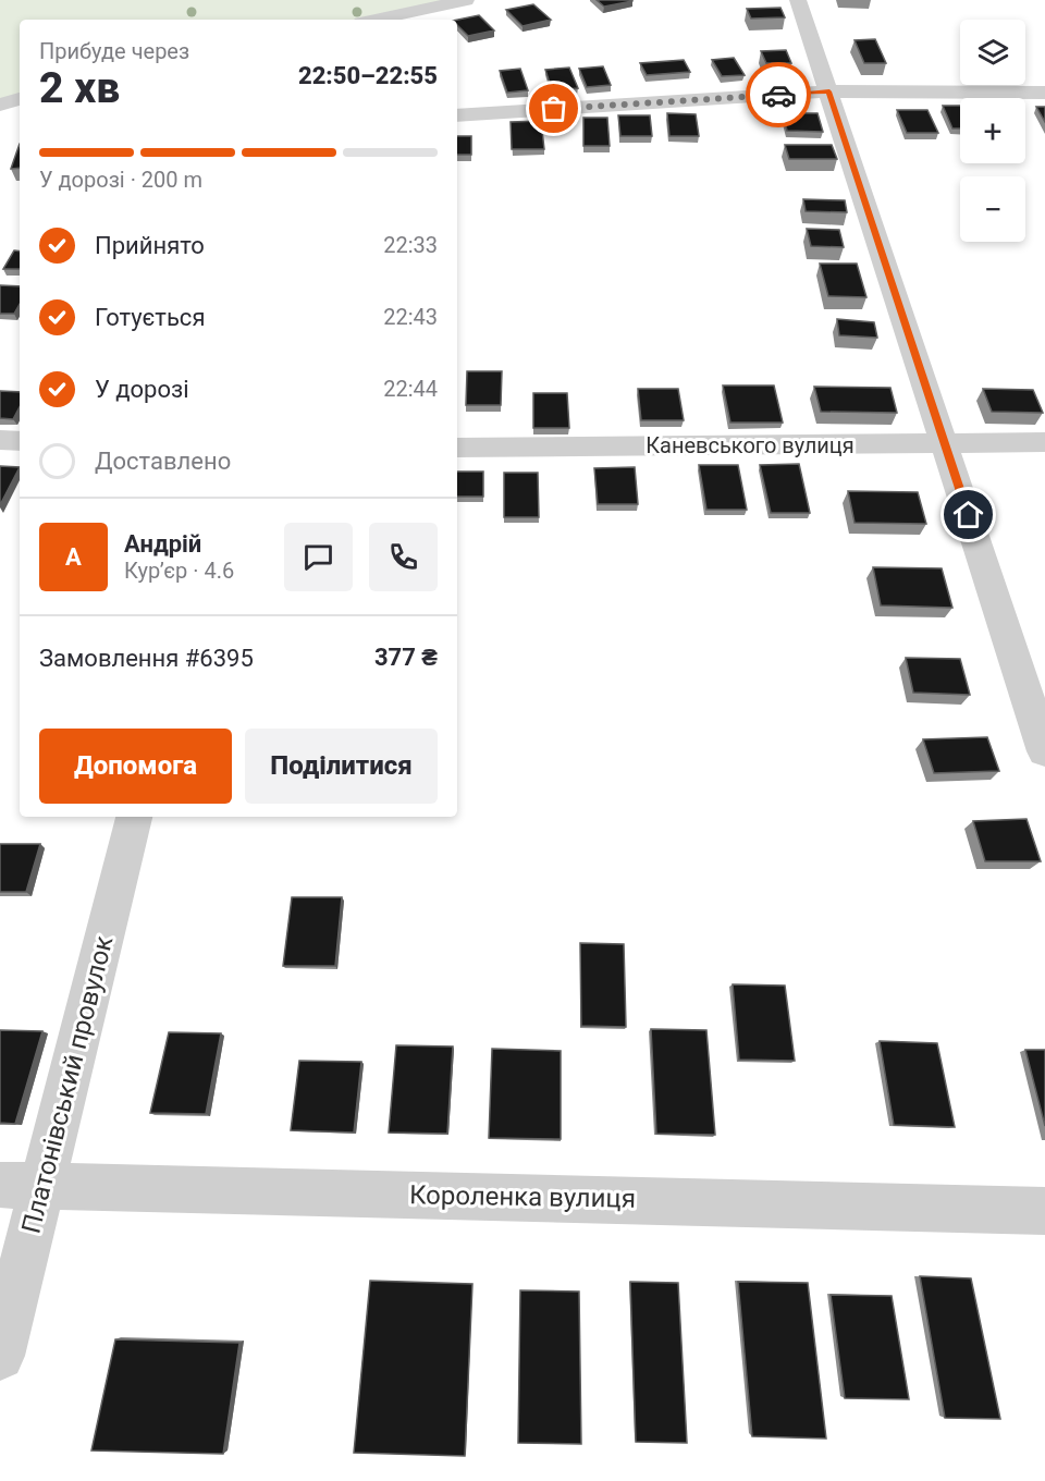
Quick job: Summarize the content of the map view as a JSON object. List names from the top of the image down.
{
  "streets": {
    "street": ["Каневського вулиця", "Платонівський провулок", "Короленка вулиця"]
  },
  "crossings": [
    ["Платонівський провулок", "Короленка вулиця"]
  ],
  "page": {
    "map_buttons": ["+", "−"],
    "heading": ["2 хв", "Прибуде через", "22:50–22:55"],
    "panel": [
      "Андрій",
      "Кур’єр · 4.6",
      "Замовлення #6395",
      "377 ₴"
    ],
    "bar": "У дорозі · 200 m",
    "list": [
      ["Прийнято", "22:33"],
      ["Готується", "22:43"],
      ["У дорозі", "22:44"],
      "Доставлено"
    ],
    "round": "А",
    "buttons": ["Допомога", "Поділитися"]
  }
}
